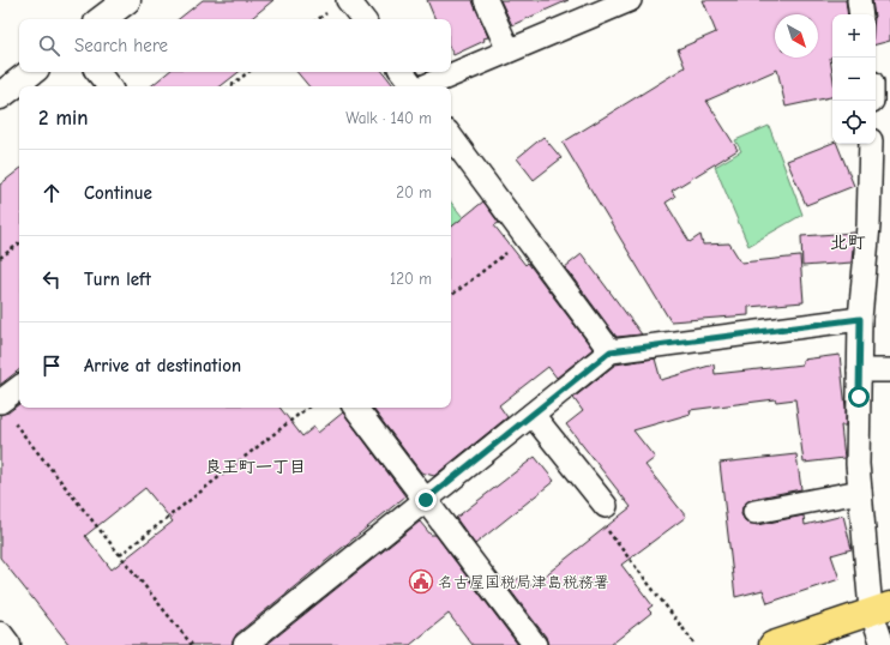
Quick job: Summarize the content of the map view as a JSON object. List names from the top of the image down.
{
  "districts": ["北町", "良王町一丁目"],
  "places": {
    "public building": ["名古屋国税局津島税務署"]
  },
  "north": "bottom right",
  "page": {
    "map_buttons": ["+", "−"],
    "search": "Search here",
    "heading": ["2 min", "Walk · 140 m"],
    "list": [
      ["Continue", "20 m"],
      ["Turn left", "120 m"],
      "Arrive at destination"
    ]
  }
}
